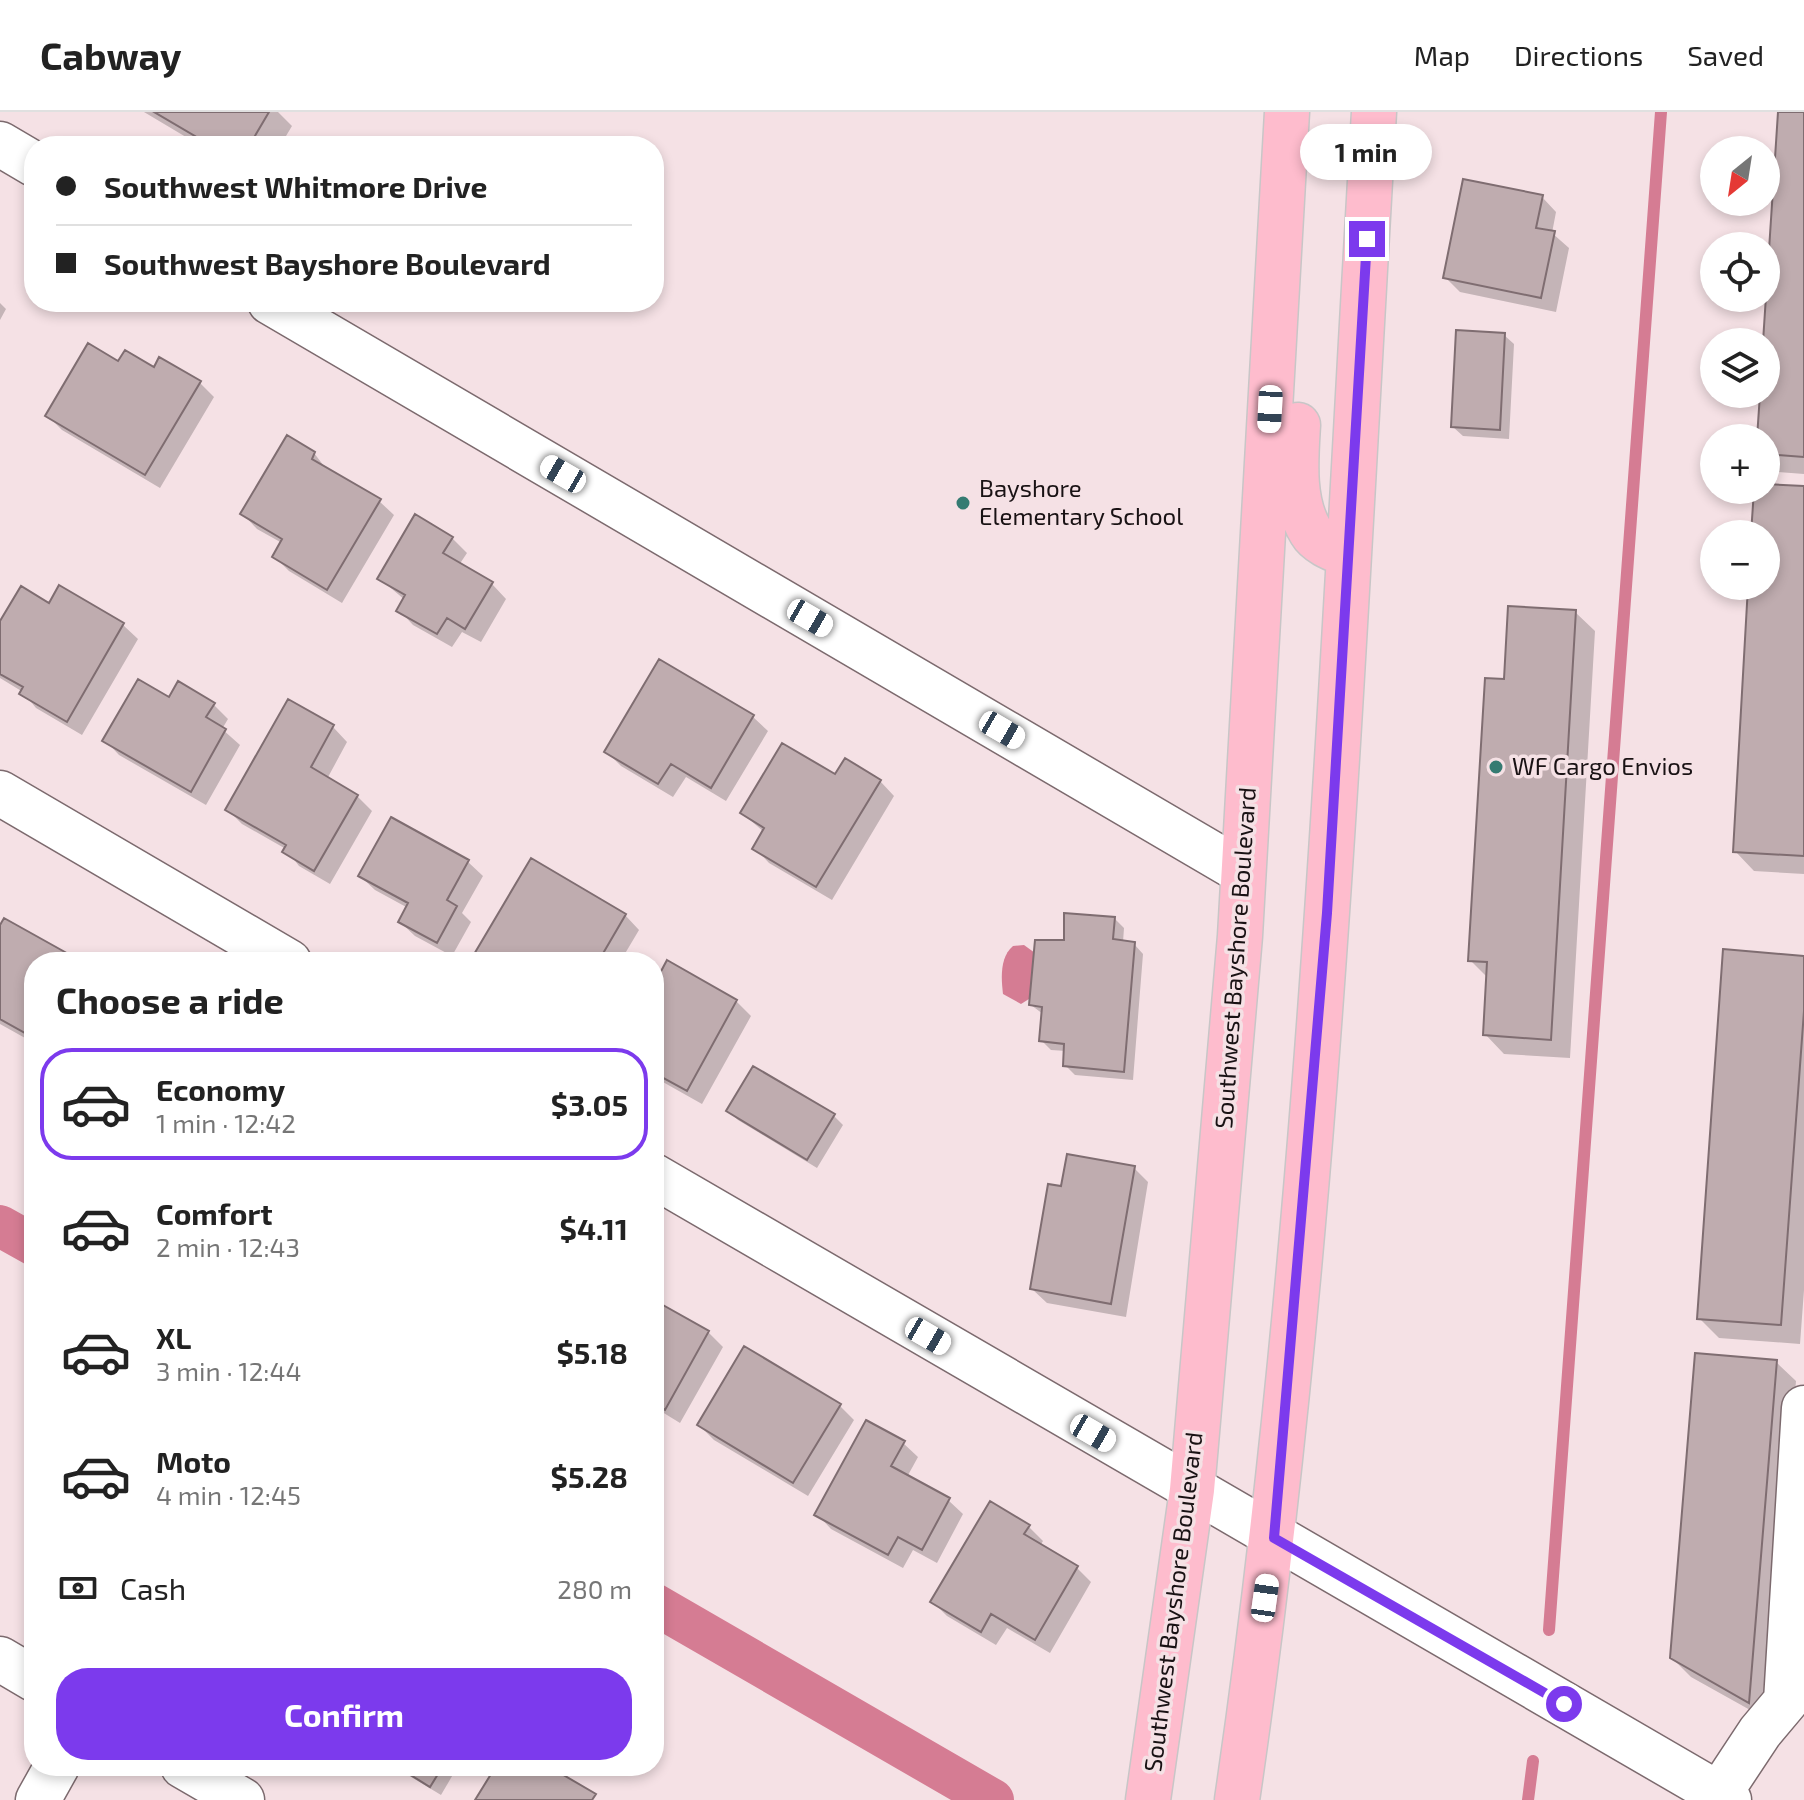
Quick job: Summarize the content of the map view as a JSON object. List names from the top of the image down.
{
  "streets": {
    "main road": ["Southwest Bayshore Boulevard"]
  },
  "places": ["Bayshore Elementary School", "WF Cargo Envios"],
  "north": "bottom left",
  "page": {
    "header": "Cabway",
    "nav": ["Map", "Directions", "Saved"],
    "bubble": "1 min",
    "map_buttons": ["+", "−"],
    "banner": ["Southwest Whitmore Drive", "Southwest Bayshore Boulevard"],
    "heading": "Choose a ride",
    "list": [
      {
        "name": "Economy",
        "note": "1 min · 12:42",
        "value": "$3.05"
      },
      {
        "name": "Comfort",
        "note": "2 min · 12:43",
        "value": "$4.11"
      },
      {
        "name": "XL",
        "note": "3 min · 12:44",
        "value": "$5.18"
      },
      {
        "name": "Moto",
        "note": "4 min · 12:45",
        "value": "$5.28"
      }
    ],
    "pay": ["Cash", "280 m"],
    "buttons": "Confirm"
  }
}
